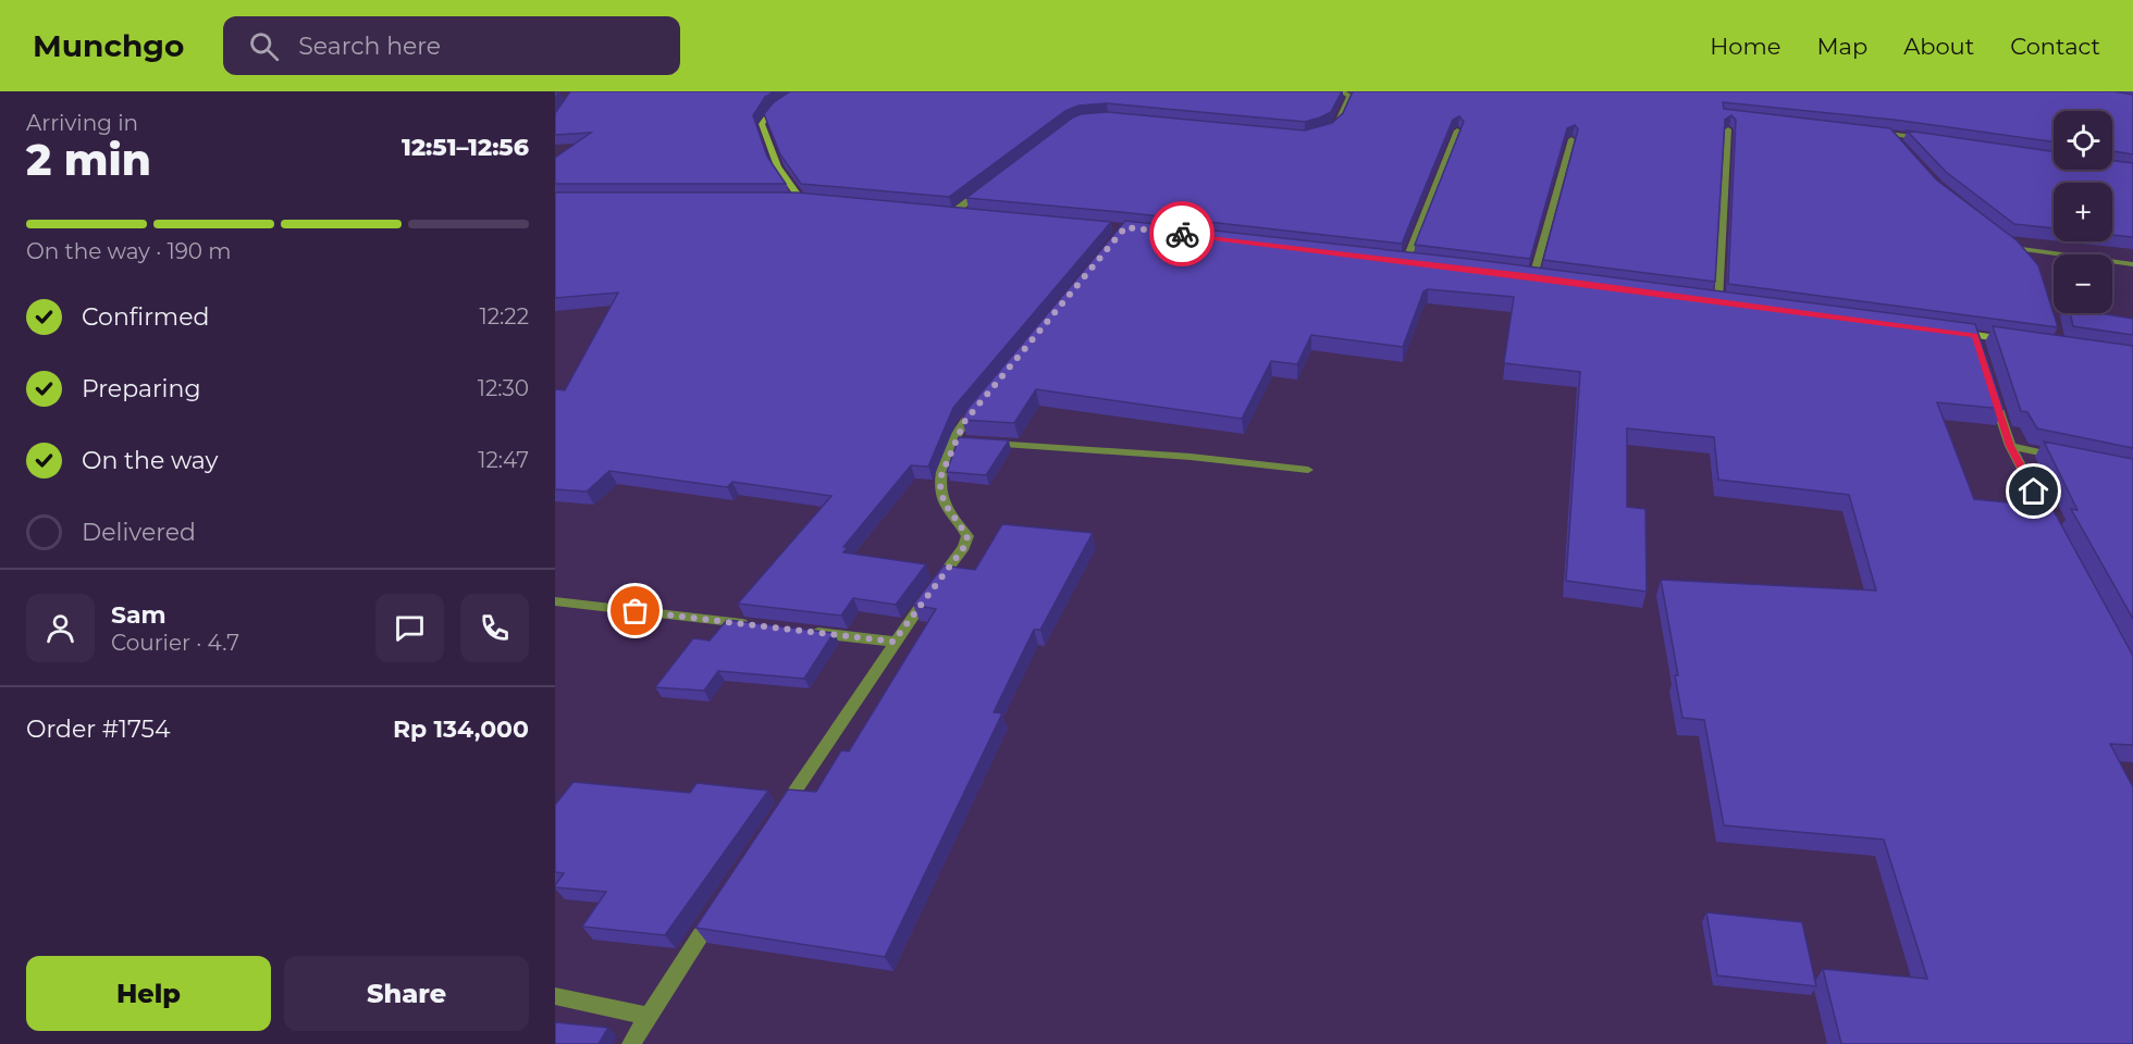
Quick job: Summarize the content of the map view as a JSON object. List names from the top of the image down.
{
  "page": {
    "header": "Munchgo",
    "search": "Search here",
    "nav": [
      "Home",
      "Map",
      "About",
      "Contact"
    ],
    "heading": ["2 min", "Arriving in", "12:51–12:56"],
    "panel": [
      "Sam",
      "Courier · 4.7",
      "Order #1754",
      "Rp 134,000"
    ],
    "map_buttons": ["+", "−"],
    "bar": "On the way · 190 m",
    "list": [
      ["Confirmed", "12:22"],
      ["Preparing", "12:30"],
      ["On the way", "12:47"],
      "Delivered"
    ],
    "buttons": ["Help", "Share"]
  }
}
